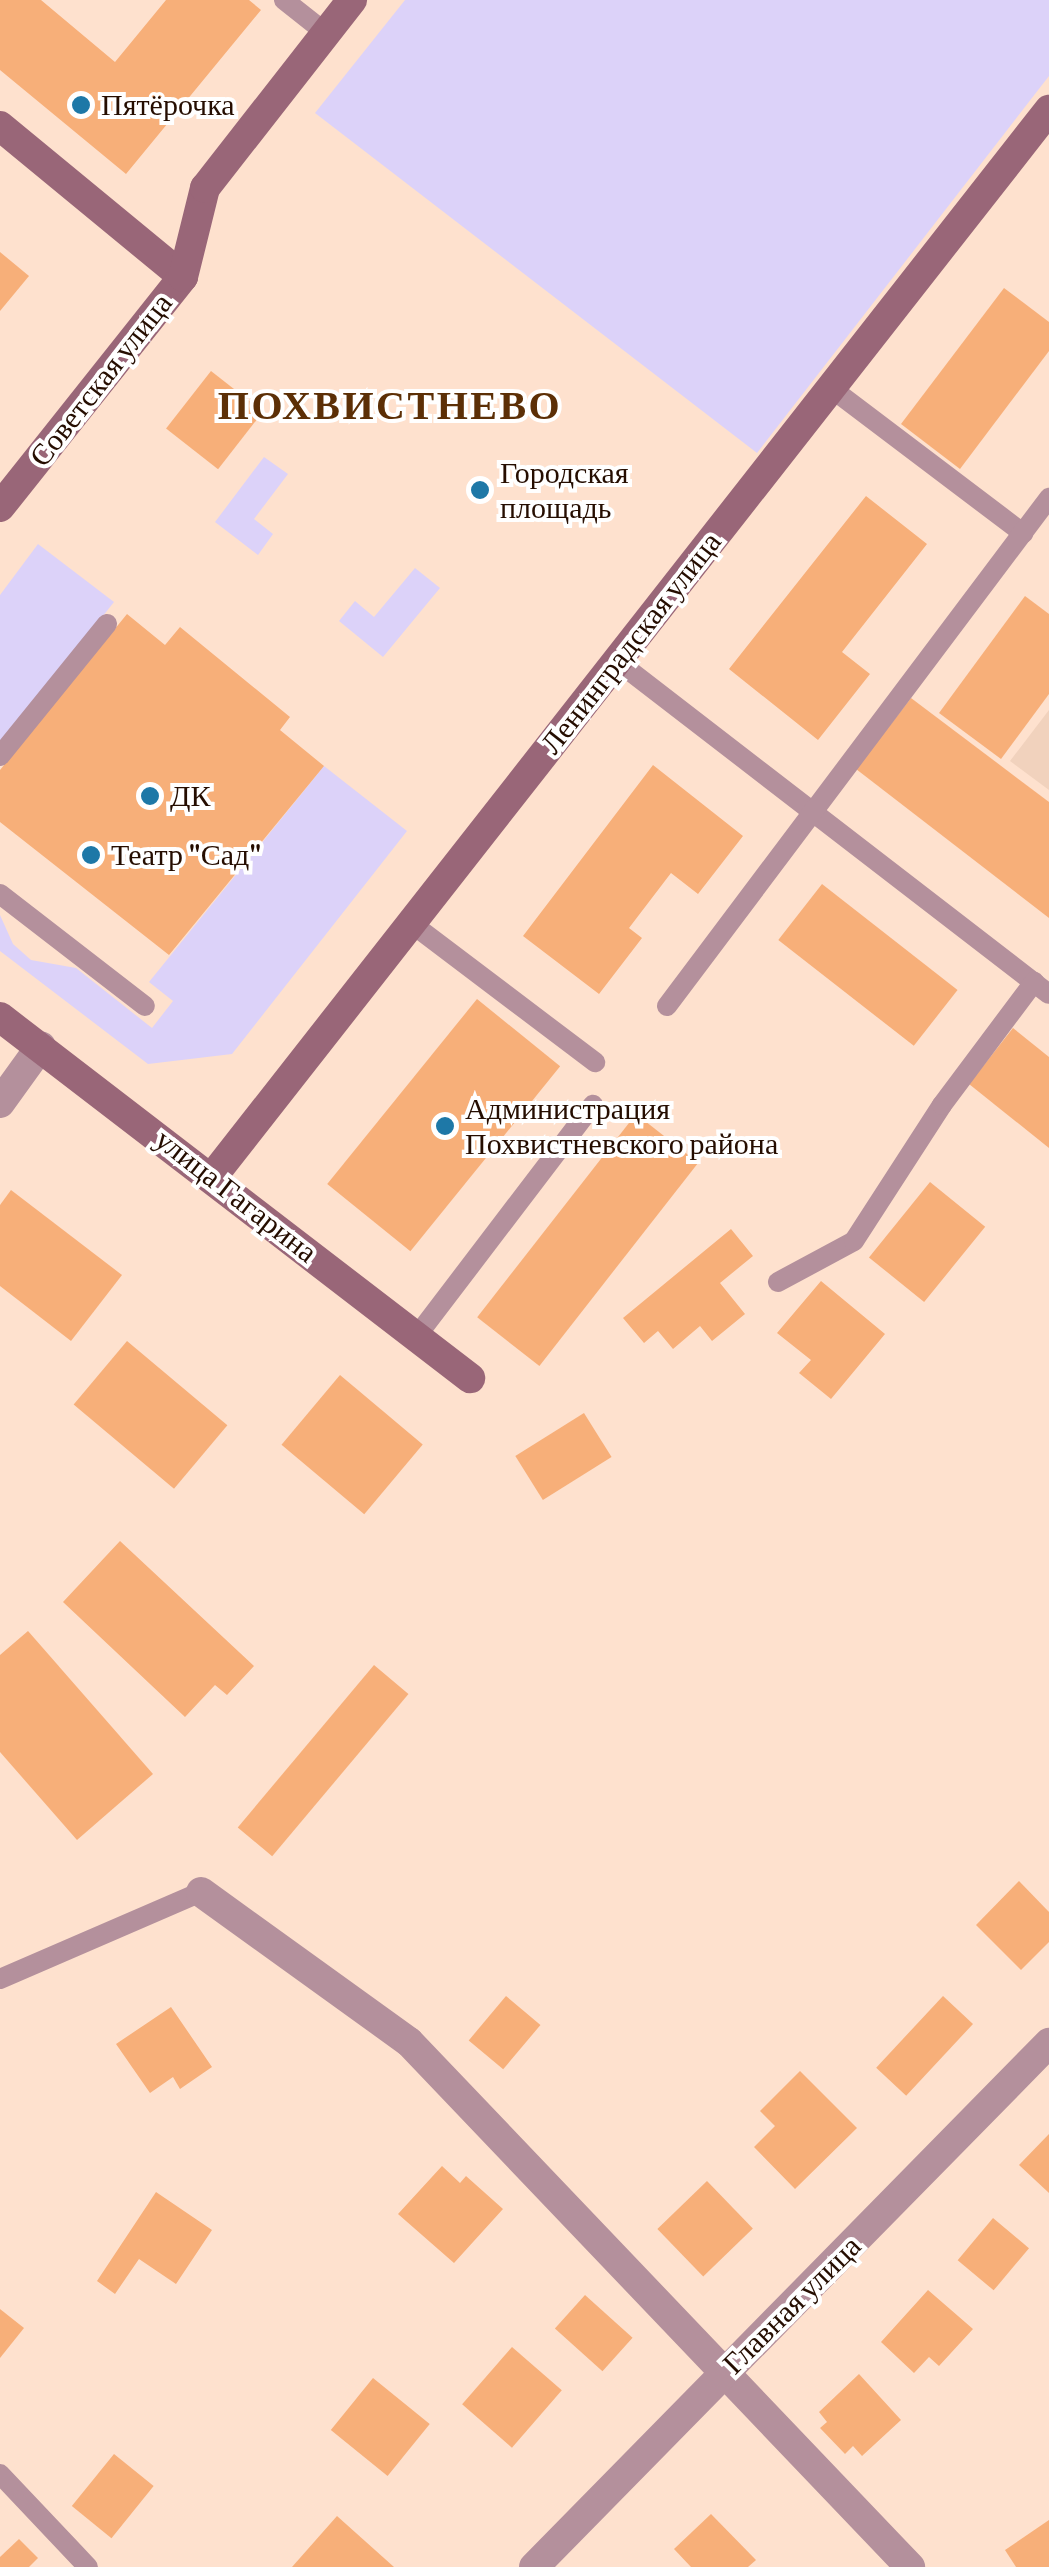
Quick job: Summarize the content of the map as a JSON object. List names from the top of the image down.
{
  "streets": {
    "street": [
      "Советская улица",
      "Ленинградская улица",
      "улица Гагарина",
      "Главная улица"
    ]
  },
  "crossings": [
    ["Ленинградская улица", "улица Гагарина"]
  ],
  "districts": ["ПОХВИСТНЕВО"],
  "places": [
    "Пятёрочка",
    "Городская площадь",
    "ДК",
    "Театр \"Сад\"",
    "Администрация Похвистневского района"
  ]
}
